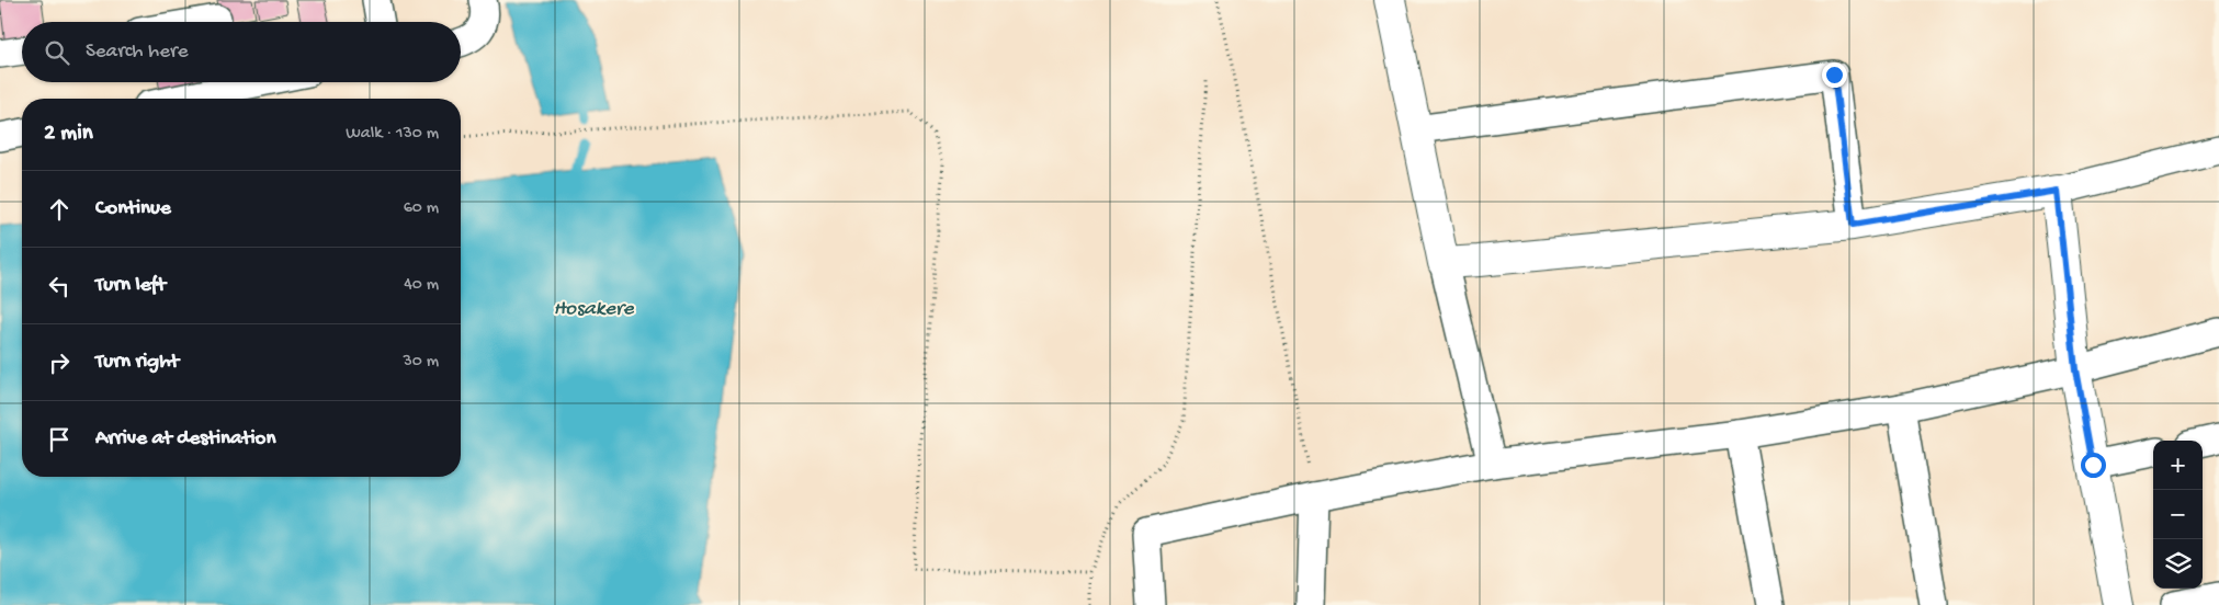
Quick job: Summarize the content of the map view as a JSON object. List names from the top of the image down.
{
  "water": ["Hosakere"],
  "page": {
    "search": "Search here",
    "heading": ["2 min", "Walk · 130 m"],
    "list": [
      ["Continue", "60 m"],
      ["Turn left", "40 m"],
      ["Turn right", "30 m"],
      "Arrive at destination"
    ],
    "map_buttons": ["+", "−"]
  }
}
